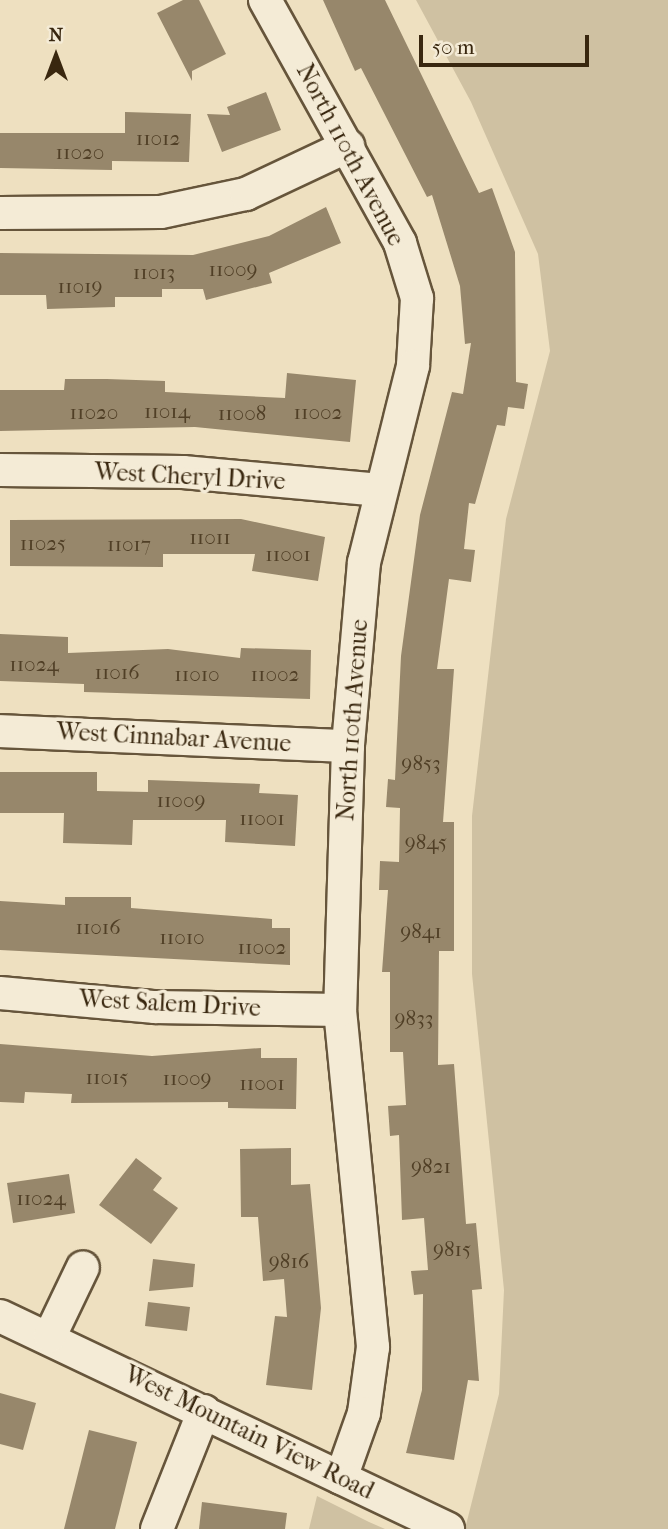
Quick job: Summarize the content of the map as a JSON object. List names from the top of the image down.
{
  "streets": {
    "street": [
      "North 110th Avenue",
      "West Cheryl Drive",
      "West Cinnabar Avenue",
      "West Salem Drive",
      "West Mountain View Road"
    ]
  },
  "crossings": [
    ["North 110th Avenue", "West Cheryl Drive"],
    ["North 110th Avenue", "West Cinnabar Avenue"],
    ["North 110th Avenue", "West Salem Drive"],
    ["North 110th Avenue", "West Mountain View Road"]
  ],
  "house_numbers": [
    "11012",
    "11020",
    "11009",
    "11013",
    "11019",
    "11014",
    "11020",
    "11002",
    "11008",
    "11011",
    "11025",
    "11017",
    "11001",
    "11024",
    "11016",
    "11010",
    "11002",
    "9853",
    "11009",
    "11001",
    "9845",
    "11016",
    "9841",
    "11010",
    "11002",
    "9833",
    "11015",
    "11009",
    "11001",
    "9821",
    "11024",
    "9815",
    "9816"
  ],
  "scale_bar": "50 m",
  "north": "top"
}
